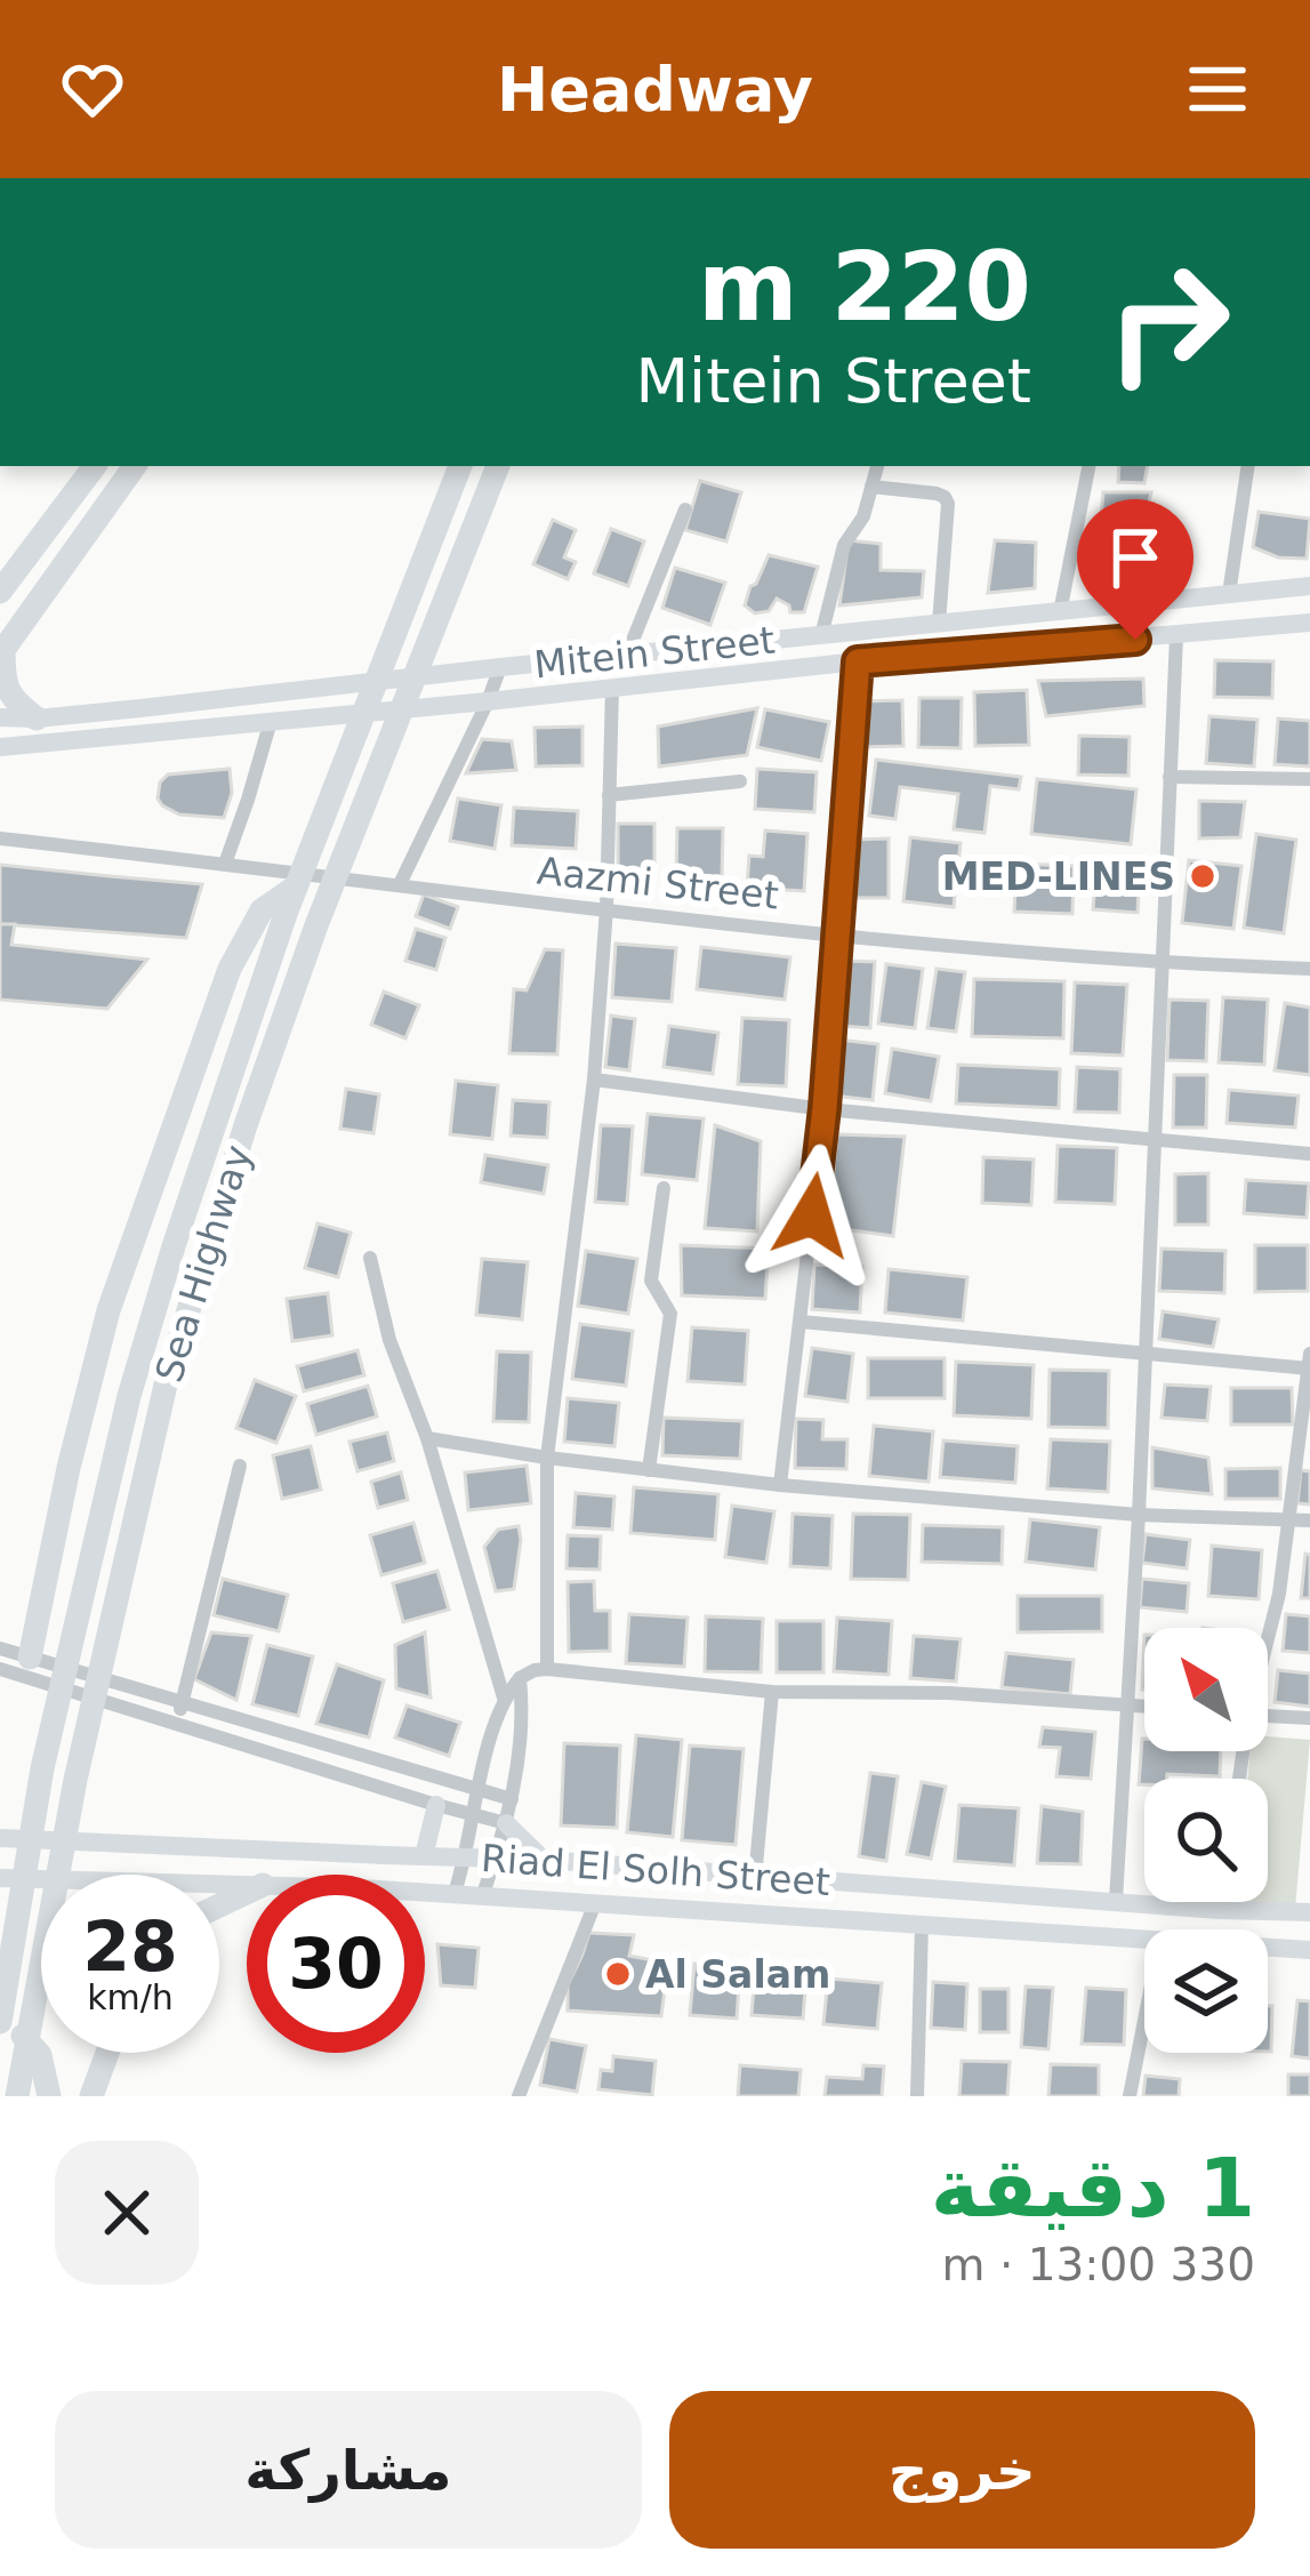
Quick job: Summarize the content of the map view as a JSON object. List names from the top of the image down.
{
  "streets": {
    "highway": ["Sea Highway"],
    "street": ["Mitein Street", "Aazmi Street", "Riad El Solh Street"]
  },
  "places": ["MED-LINES", "Al Salam"],
  "north": "top left",
  "page": {
    "header": "Headway",
    "turn": ["220 m", "Mitein Street"],
    "speed": "28 km/h",
    "limit": "30",
    "heading": ["1 دقيقة", "330 m · 13:00"],
    "buttons": ["خروج", "مشاركة"]
  }
}
